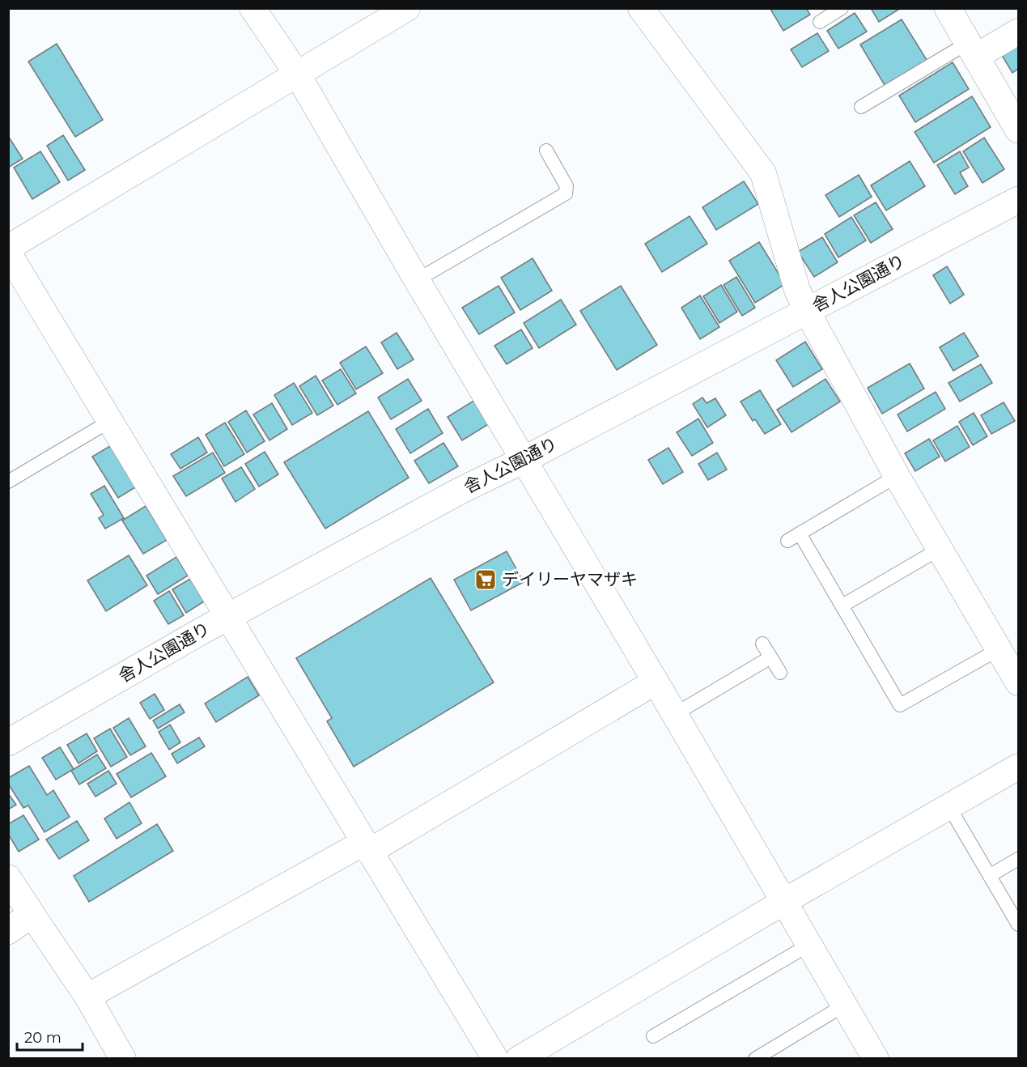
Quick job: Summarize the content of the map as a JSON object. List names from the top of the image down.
{
  "streets": {
    "street": ["舎人公園通り"]
  },
  "places": {
    "supermarket": ["デイリーヤマザキ"]
  },
  "scale_bar": "20 m"
}
